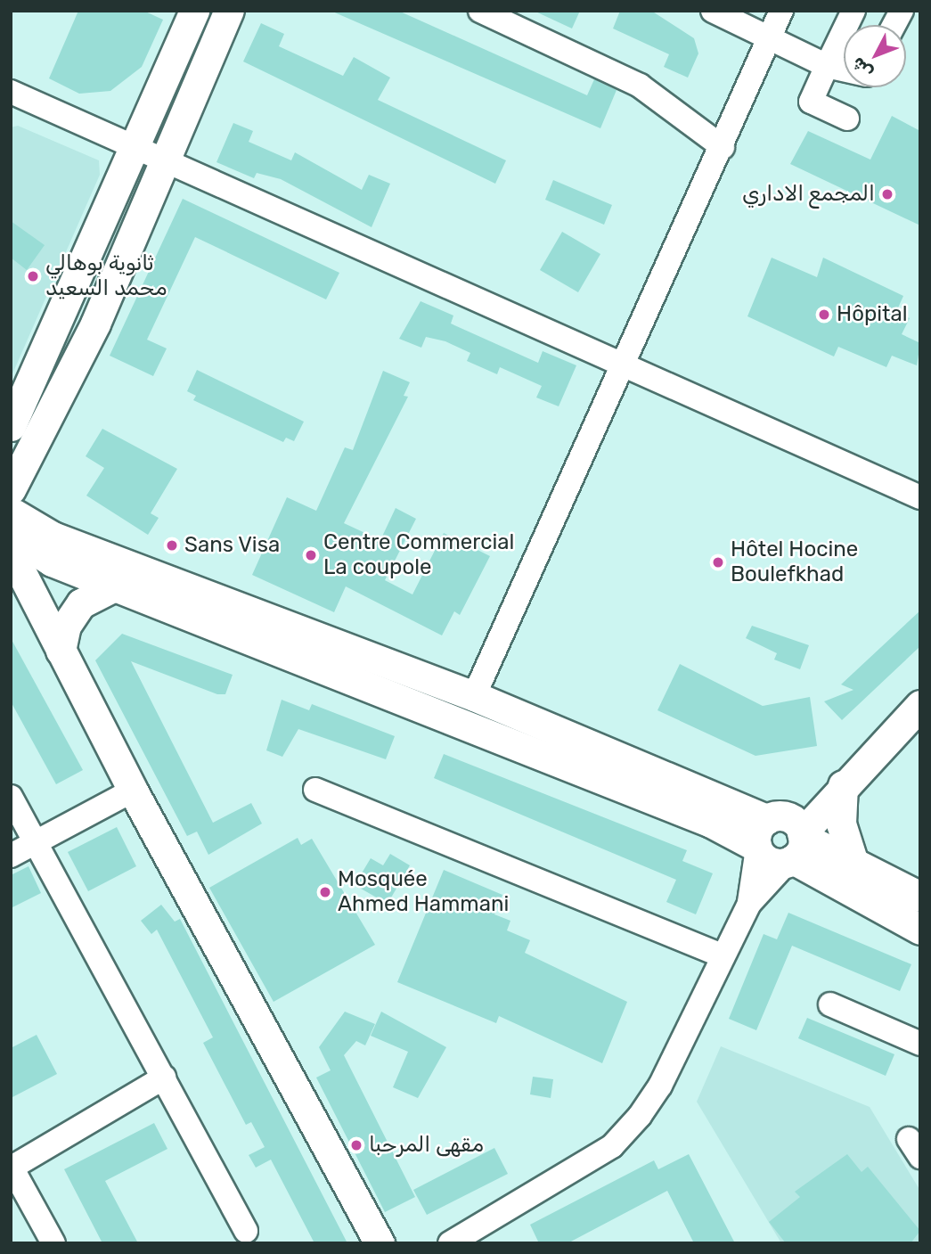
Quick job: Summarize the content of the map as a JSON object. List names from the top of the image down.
{
  "places": [
    "المجمع الاداري",
    "ثانوية بوهالي محمد السعيد",
    "Hôpital",
    "Sans Visa",
    "Centre Commercial La coupole",
    "Hôtel Hocine Boulefkhad",
    "Mosquée Ahmed Hammani",
    "مقهى المرحبا"
  ],
  "north": "bottom left"
}
